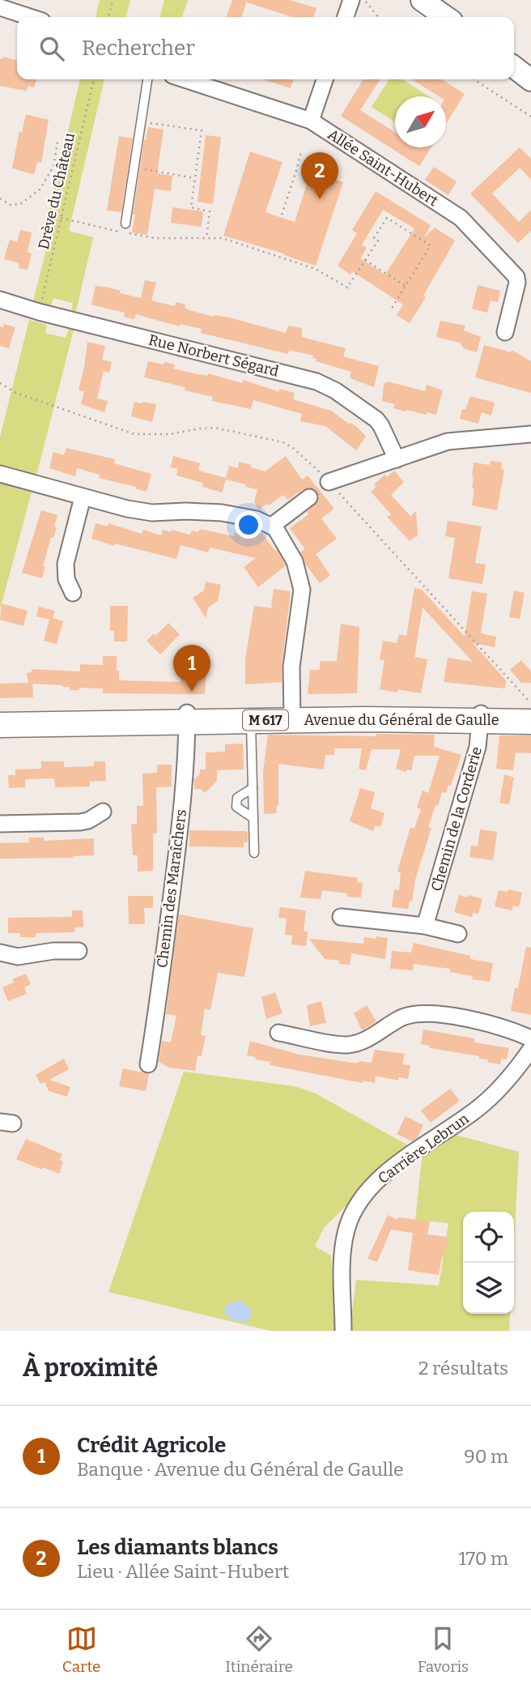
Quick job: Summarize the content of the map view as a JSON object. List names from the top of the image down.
{
  "streets": {
    "main road": ["M 617", "Avenue du Général de Gaulle"],
    "street": [
      "Allée Saint-Hubert",
      "Rue Norbert Ségard",
      "Chemin de la Corderie",
      "Chemin des Maraîchers",
      "Carrière Lebrun"
    ],
    "path": ["Drève du Château"]
  },
  "crossings": [
    ["Drève du Château", "Rue Norbert Ségard"],
    ["Avenue du Général de Gaulle", "Chemin de la Corderie"],
    ["Avenue du Général de Gaulle", "Chemin des Maraîchers"]
  ],
  "north": "top right",
  "page": {
    "search": "Rechercher",
    "pins": ["2", "1"],
    "heading": ["À proximité", "2 résultats"],
    "list": [
      {
        "mark": "1",
        "name": "Crédit Agricole",
        "note": "Banque · Avenue du Général de Gaulle",
        "value": "90 m"
      },
      {
        "mark": "2",
        "name": "Les diamants blancs",
        "note": "Lieu · Allée Saint-Hubert",
        "value": "170 m"
      }
    ],
    "nav": ["Carte", "Itinéraire", "Favoris"]
  }
}
